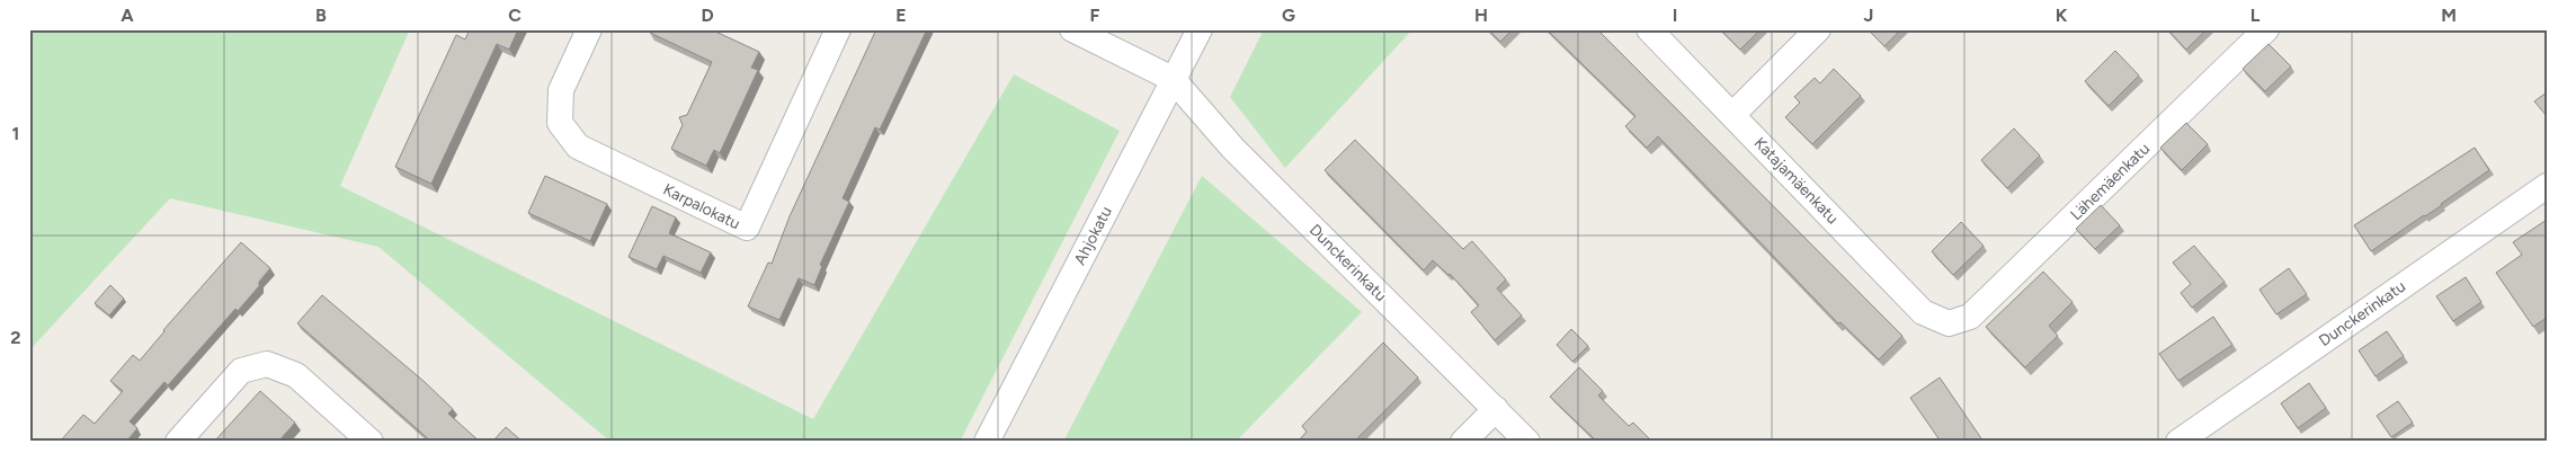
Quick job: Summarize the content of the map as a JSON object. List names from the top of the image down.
{
  "streets": {
    "street": [
      "Katajamäenkatu",
      "Lähemäenkatu",
      "Karpalokatu",
      "Ahjokatu",
      "Dunckerinkatu"
    ]
  },
  "crossings": [
    ["Katajamäenkatu", "Lähemäenkatu"],
    ["Ahjokatu", "Dunckerinkatu"]
  ],
  "grid": {
    "columns": [
      "A",
      "B",
      "C",
      "D",
      "E",
      "F",
      "G",
      "H",
      "I",
      "J",
      "K",
      "L",
      "M"
    ],
    "rows": ["1", "2"]
  }
}
